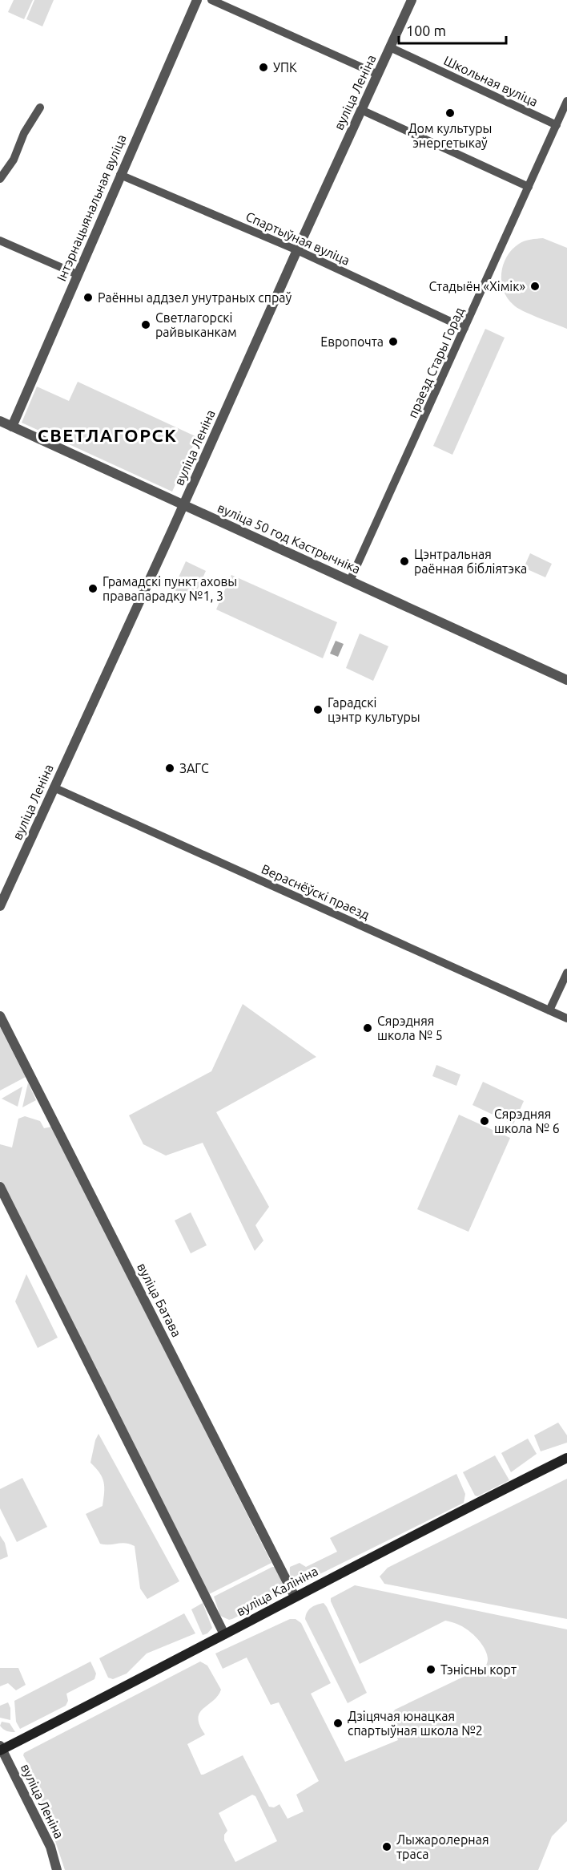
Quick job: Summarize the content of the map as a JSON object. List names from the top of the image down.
{
  "streets": {
    "main road": ["вуліца Калініна"],
    "street": [
      "Школьная вуліца",
      "вуліца Леніна",
      "Інтэрнацыянальная вуліца",
      "Спартыўная вуліца",
      "праезд Стары Горад",
      "вуліца 50 год Кастрычніка",
      "Вераснёўскі праезд",
      "вуліца Батава"
    ]
  },
  "crossings": [
    ["Школьная вуліца", "вуліца Леніна"],
    ["Школьная вуліца", "праезд Стары Горад"],
    ["вуліца Леніна", "Спартыўная вуліца"],
    ["вуліца Леніна", "вуліца 50 год Кастрычніка"],
    ["вуліца Леніна", "Вераснёўскі праезд"],
    ["вуліца Леніна", "вуліца Калініна"],
    ["Інтэрнацыянальная вуліца", "Спартыўная вуліца"],
    ["Інтэрнацыянальная вуліца", "вуліца 50 год Кастрычніка"],
    ["Спартыўная вуліца", "праезд Стары Горад"],
    ["праезд Стары Горад", "вуліца 50 год Кастрычніка"],
    ["вуліца Батава", "вуліца Калініна"]
  ],
  "districts": ["СВЕТЛАГОРСК"],
  "places": [
    "УПК",
    "Дом культуры энергетыкаў",
    "Стадыён «Хімік»",
    "Раённы аддзел унутраных спраў",
    "Светлагорскі райвыканкам",
    "Европочта",
    "Цэнтральная раённая бібліятэка",
    "Грамадскі пункт аховы правапарадку №1, 3",
    "Гарадскі цэнтр культуры",
    "ЗАГС",
    "Сярэдняя школа № 5",
    "Сярэдняя школа № 6",
    "Тэнісны корт",
    "Дзіцячая юнацкая спартыўная школа №2",
    "Лыжаролерная траса"
  ],
  "scale_bar": "100 m"
}
